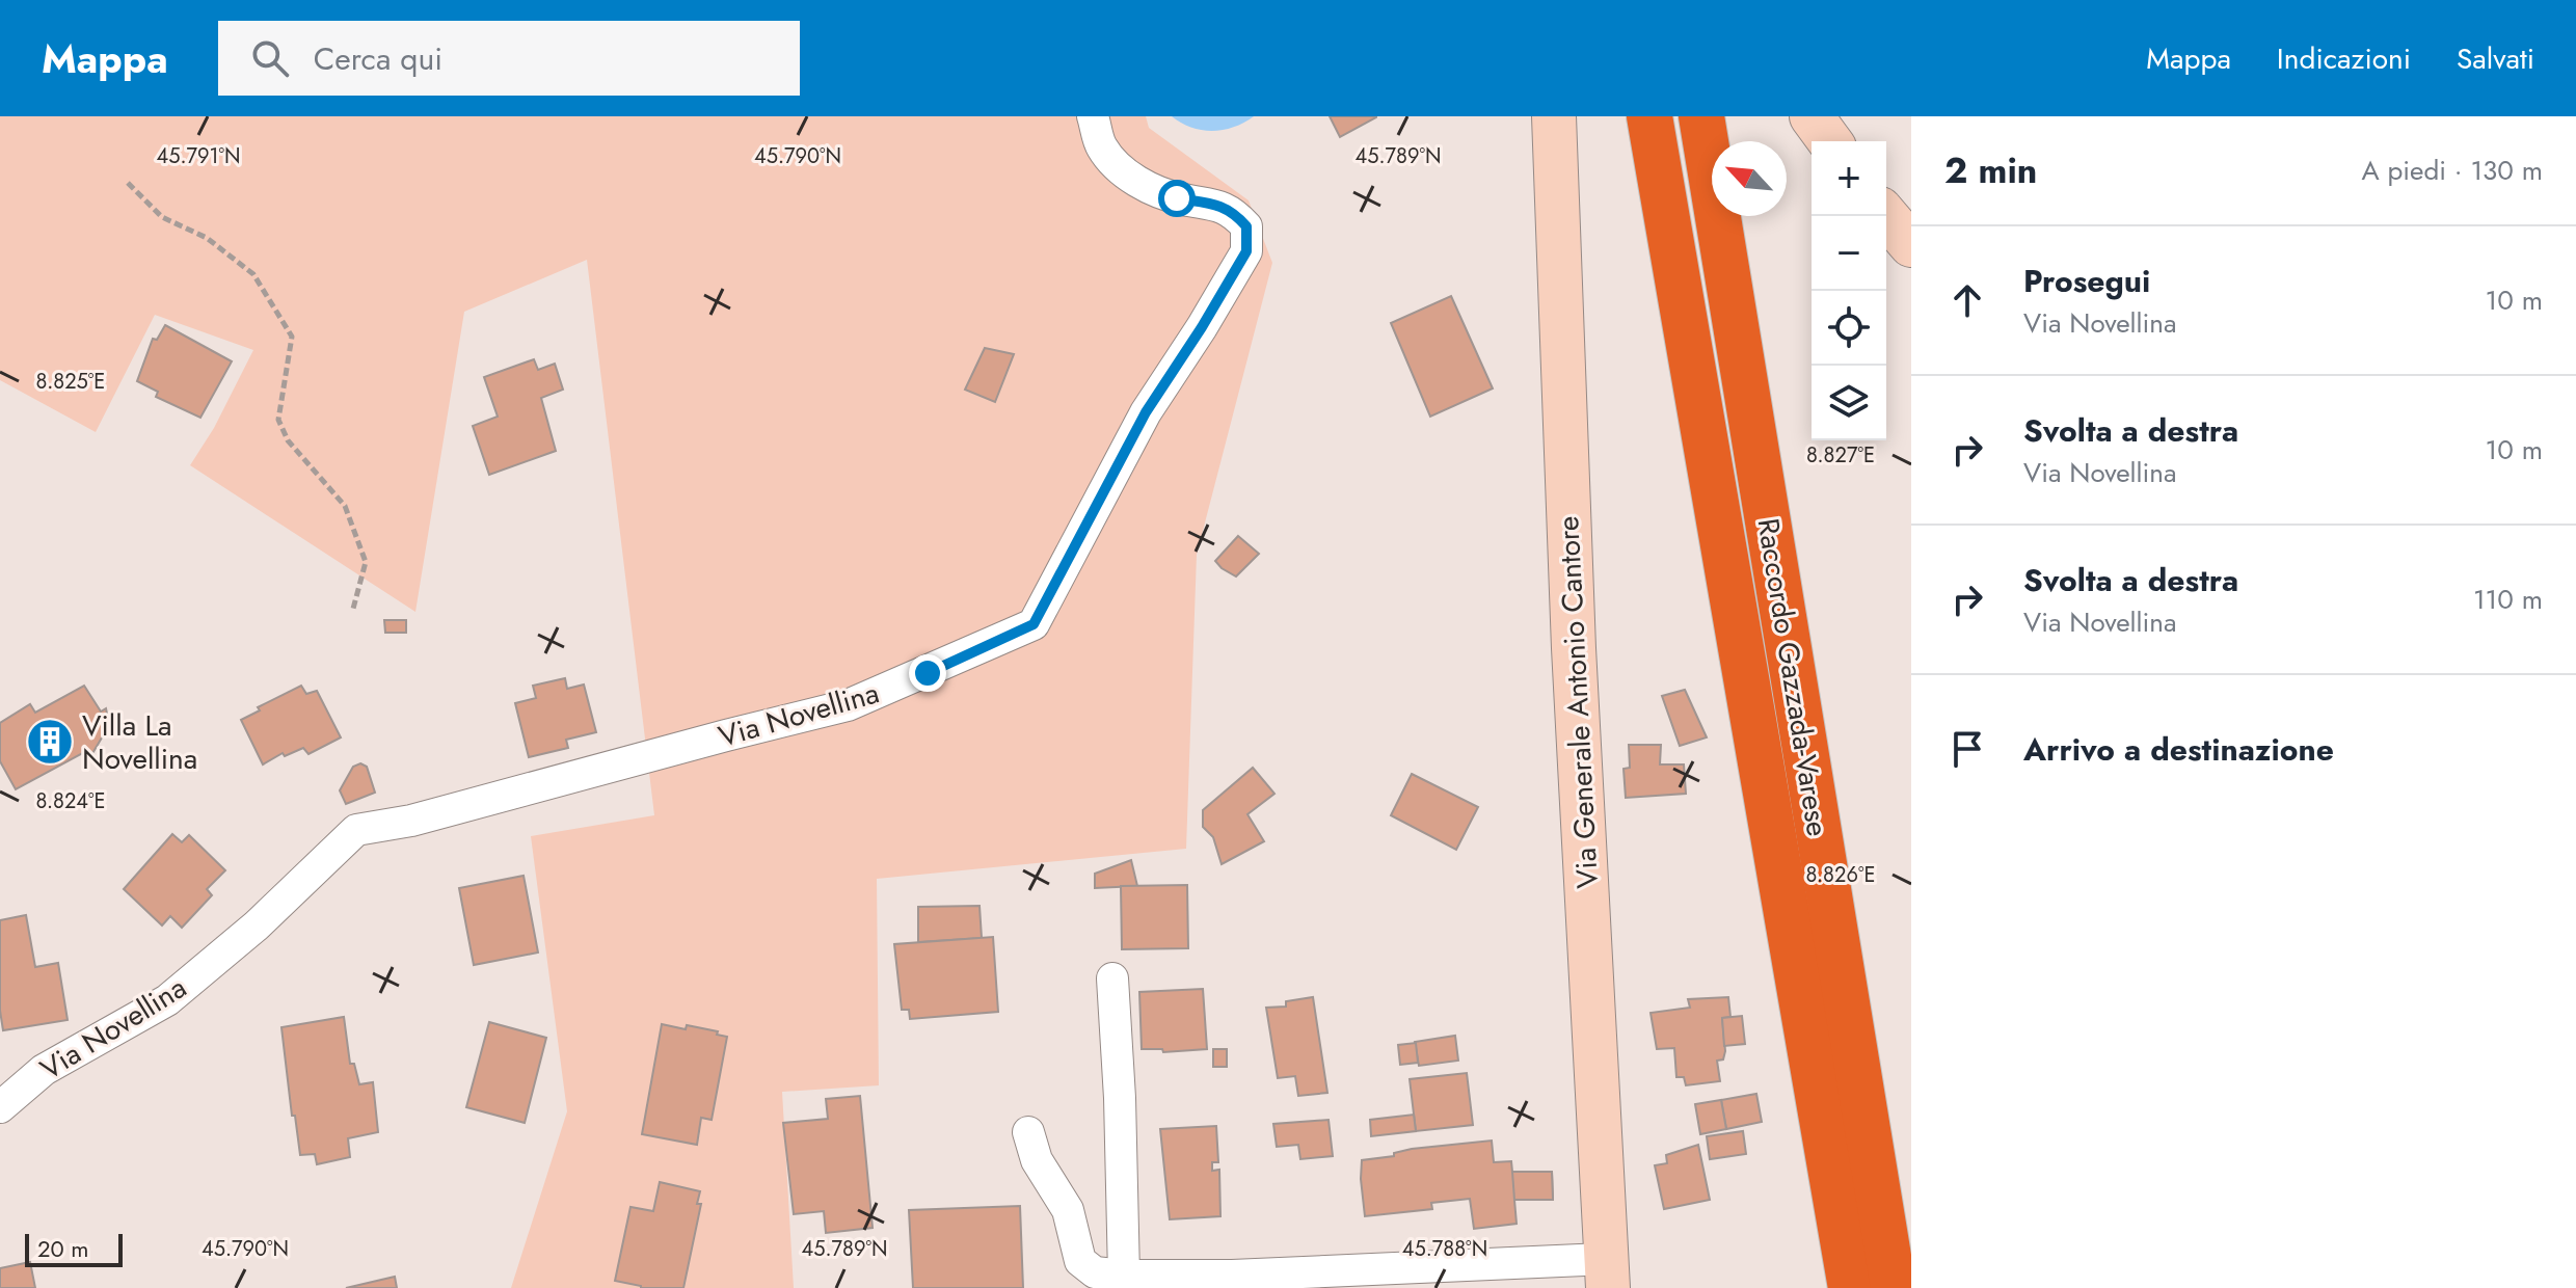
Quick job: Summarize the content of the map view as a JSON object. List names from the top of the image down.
{
  "streets": {
    "highway": ["Raccordo Gazzada-Varese"],
    "main road": ["Via Generale Antonio Cantore"],
    "street": ["Via Novellina"]
  },
  "places": {
    "building": ["Villa La Novellina"]
  },
  "scale_bar": "20 m",
  "north": "top left",
  "page": {
    "header": "Mappa",
    "search": "Cerca qui",
    "nav": ["Mappa", "Indicazioni", "Salvati"],
    "heading": ["2 min", "A piedi · 130 m"],
    "map_buttons": ["+", "−"],
    "list": [
      ["Prosegui", "Via Novellina", "10 m"],
      ["Svolta a destra", "Via Novellina", "10 m"],
      ["Svolta a destra", "Via Novellina", "110 m"],
      "Arrivo a destinazione"
    ],
    "scale": "20 m"
  },
  "coordinates": [
    "45.791°N",
    "45.790°N",
    "45.789°N",
    "8.825°E",
    "8.827°E",
    "8.824°E",
    "8.826°E",
    "45.788°N"
  ]
}
